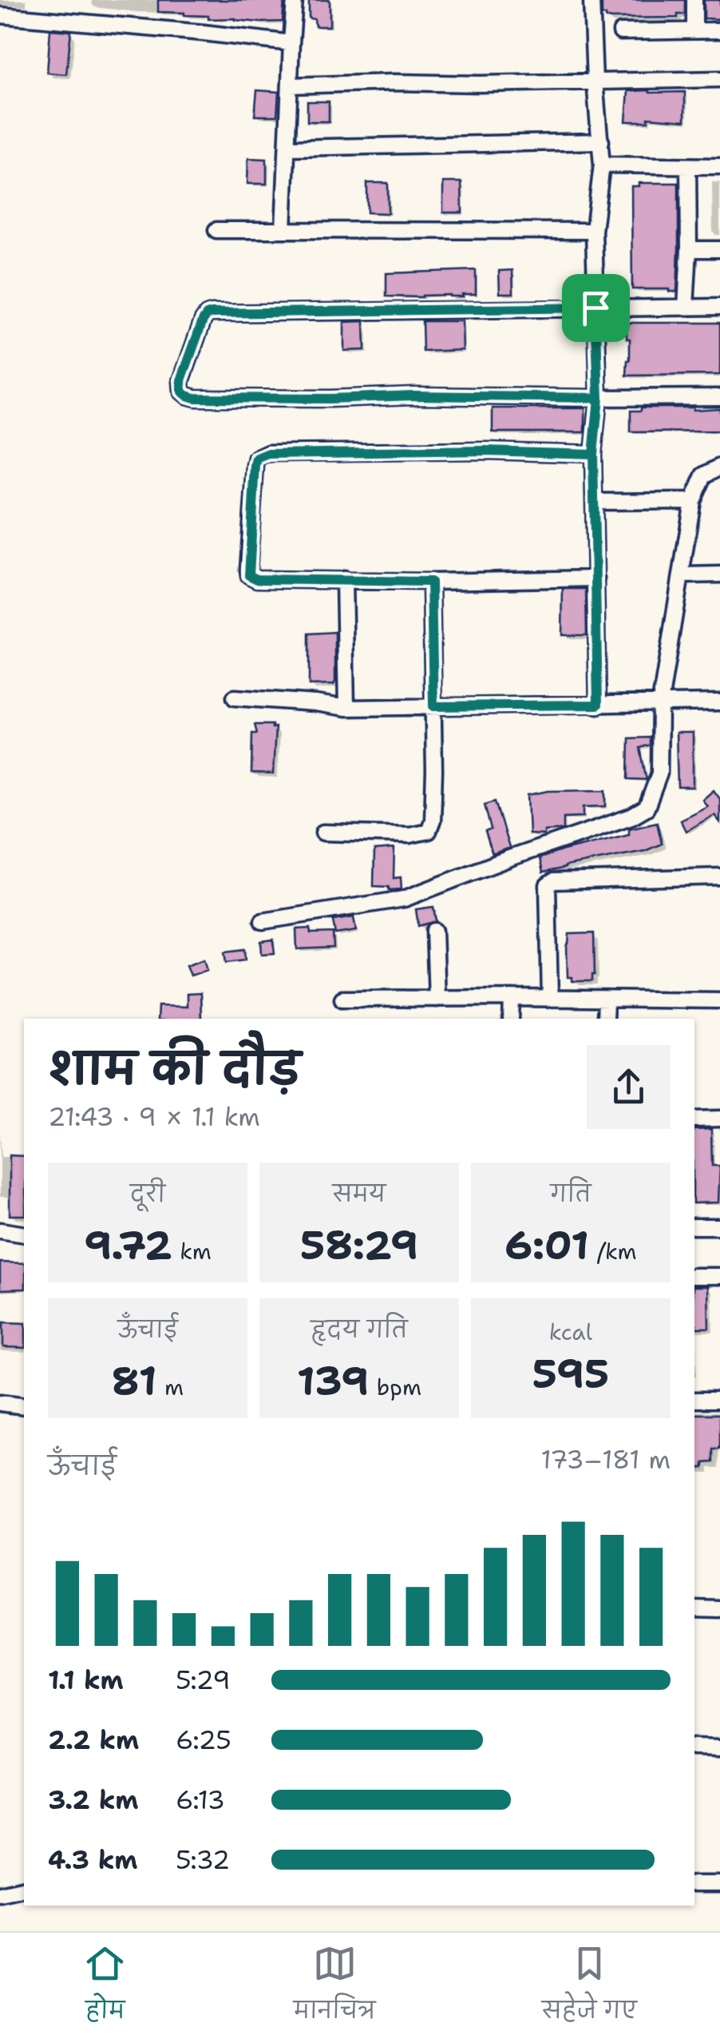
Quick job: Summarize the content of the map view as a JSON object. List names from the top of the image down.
{
  "page": {
    "heading": ["शाम की दौड़", "21:43 · 9 × 1.1 km"],
    "stats": [
      ["दूरी", "9.72 km"],
      ["समय", "58:29"],
      ["गति", "6:01 /km"],
      ["ऊँचाई", "81 m"],
      ["हृदय गति", "139 bpm"],
      ["kcal", "595"]
    ],
    "chart": ["ऊँचाई", "173–181 m"],
    "list": [
      {
        "name": "1.1 km",
        "note": "5:29"
      },
      {
        "name": "2.2 km",
        "note": "6:25"
      },
      {
        "name": "3.2 km",
        "note": "6:13"
      },
      {
        "name": "4.3 km",
        "note": "5:32"
      }
    ],
    "tabs": ["होम", "मानचित्र", "सहेजे गए"]
  }
}
